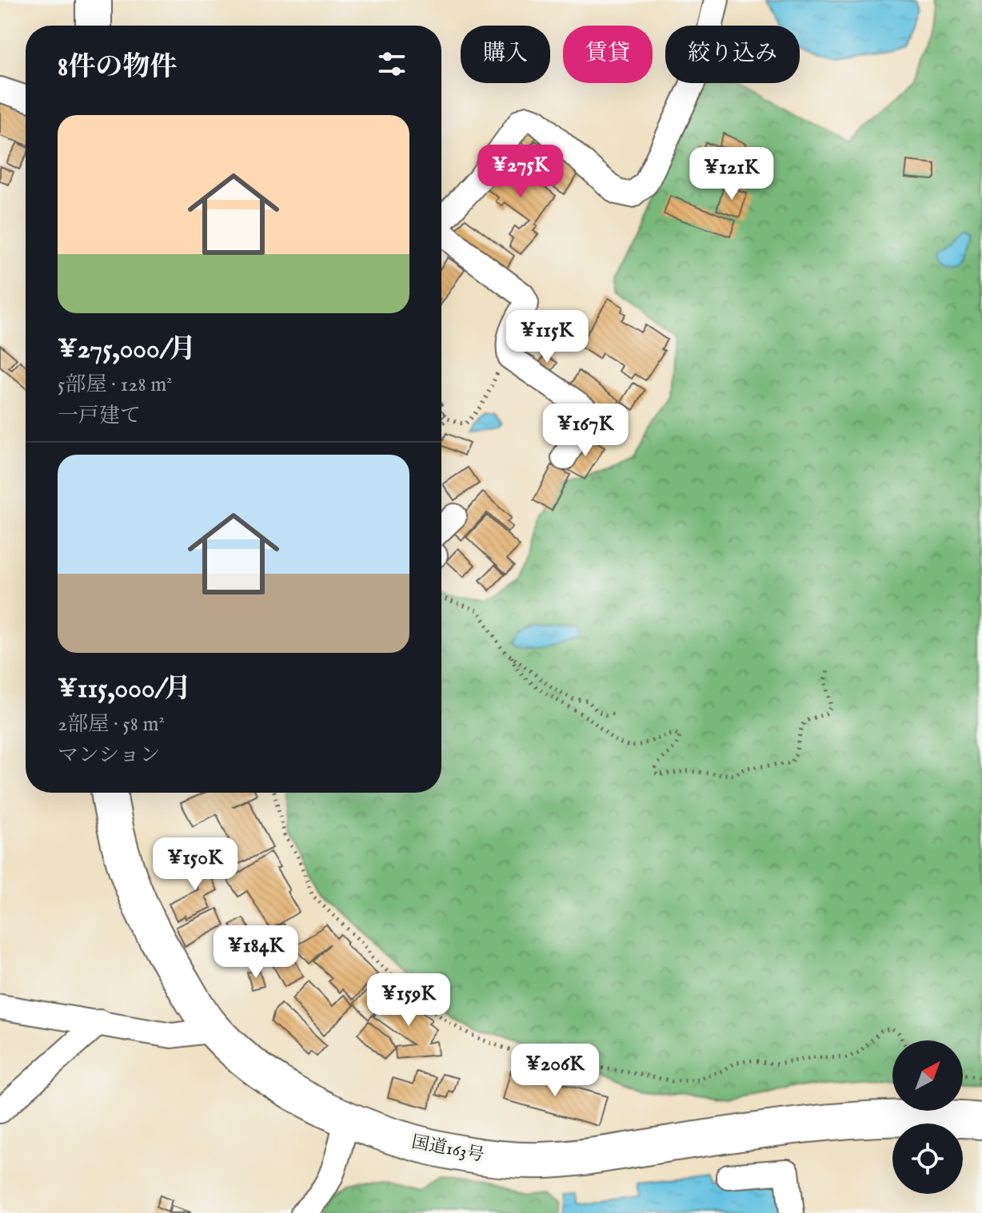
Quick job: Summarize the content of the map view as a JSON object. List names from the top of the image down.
{
  "streets": {
    "highway": ["国道163号"]
  },
  "north": "top right",
  "page": {
    "chip": ["購入", "賃貸", "絞り込み"],
    "heading": "8件の物件",
    "list": [
      {
        "name": "¥275,000/月",
        "note": "5部屋 · 128 m² · 一戸建て"
      },
      {
        "name": "¥115,000/月",
        "note": "2部屋 · 58 m² · マンション"
      }
    ],
    "price": [
      "¥275K",
      "¥121K",
      "¥115K",
      "¥167K",
      "¥150K",
      "¥184K",
      "¥159K",
      "¥206K"
    ]
  }
}
